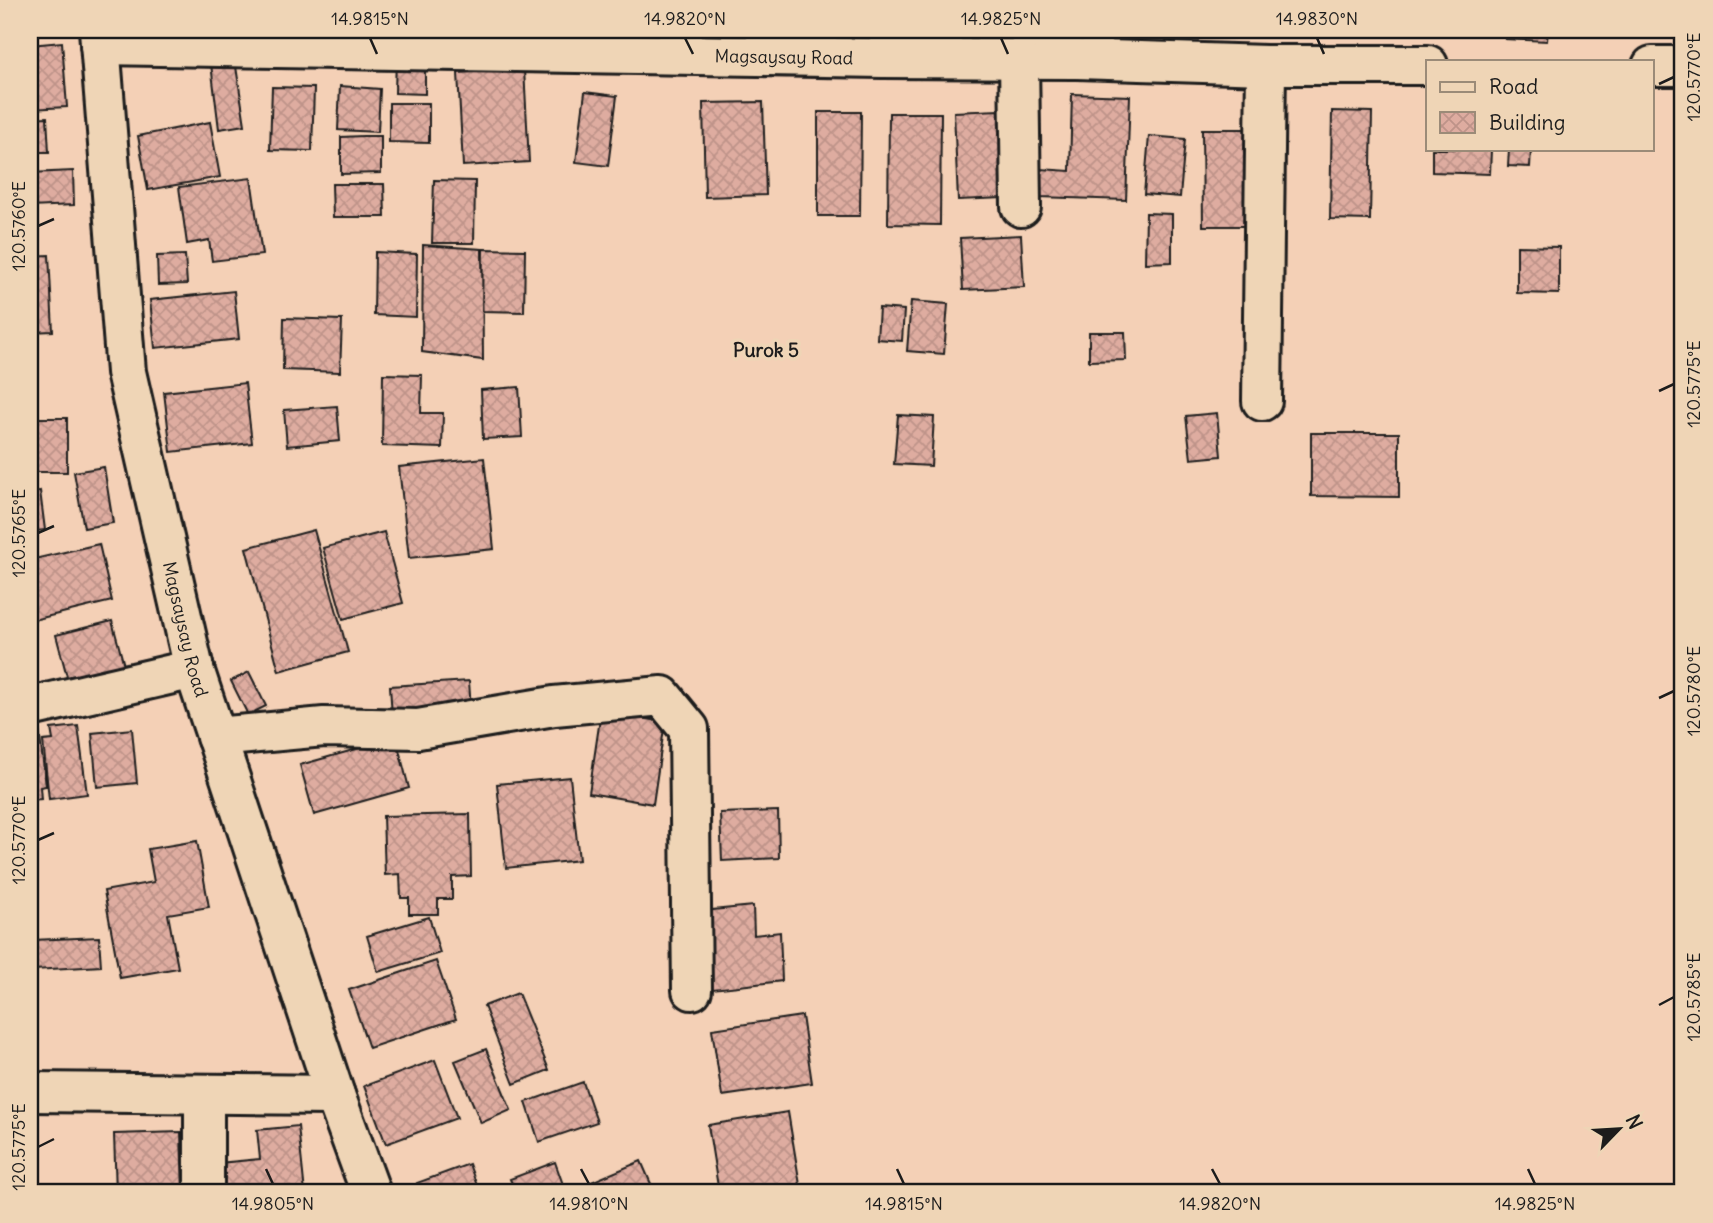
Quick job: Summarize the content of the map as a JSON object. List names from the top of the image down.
{
  "streets": {
    "street": ["Magsaysay Road"]
  },
  "districts": ["Purok 5"],
  "legend": ["Road", "Building"],
  "north": "top right",
  "coordinates": [
    "14.9815°N",
    "14.9820°N",
    "14.9825°N",
    "14.9830°N",
    "120.5770°E",
    "120.5760°E",
    "120.5775°E",
    "120.5765°E",
    "120.5780°E",
    "120.5785°E",
    "14.9805°N",
    "14.9810°N"
  ]
}
